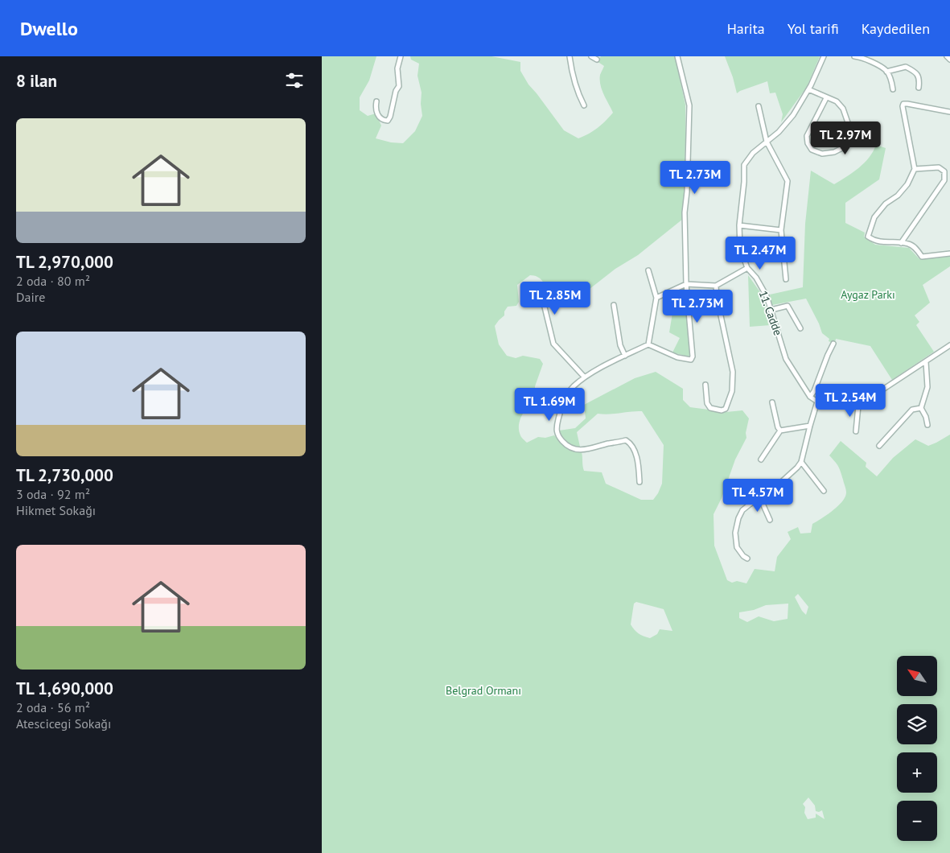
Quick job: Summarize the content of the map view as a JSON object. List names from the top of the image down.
{
  "streets": {
    "street": ["11. Cadde"]
  },
  "parks": ["Aygaz Parkı", "Belgrad Ormanı"],
  "north": "top left",
  "page": {
    "header": "Dwello",
    "nav": ["Harita", "Yol tarifi", "Kaydedilen"],
    "heading": "8 ilan",
    "list": [
      {
        "name": "TL 2,970,000",
        "note": "2 oda · 80 m² · Daire"
      },
      {
        "name": "TL 2,730,000",
        "note": "3 oda · 92 m² · Hikmet Sokağı"
      },
      {
        "name": "TL 1,690,000",
        "note": "2 oda · 56 m² · Atescicegi Sokağı"
      }
    ],
    "price": [
      "TL 2.97M",
      "TL 2.73M",
      "TL 2.47M",
      "TL 2.85M",
      "TL 2.73M",
      "TL 2.54M",
      "TL 1.69M",
      "TL 4.57M"
    ],
    "map_buttons": ["+", "−"]
  }
}
